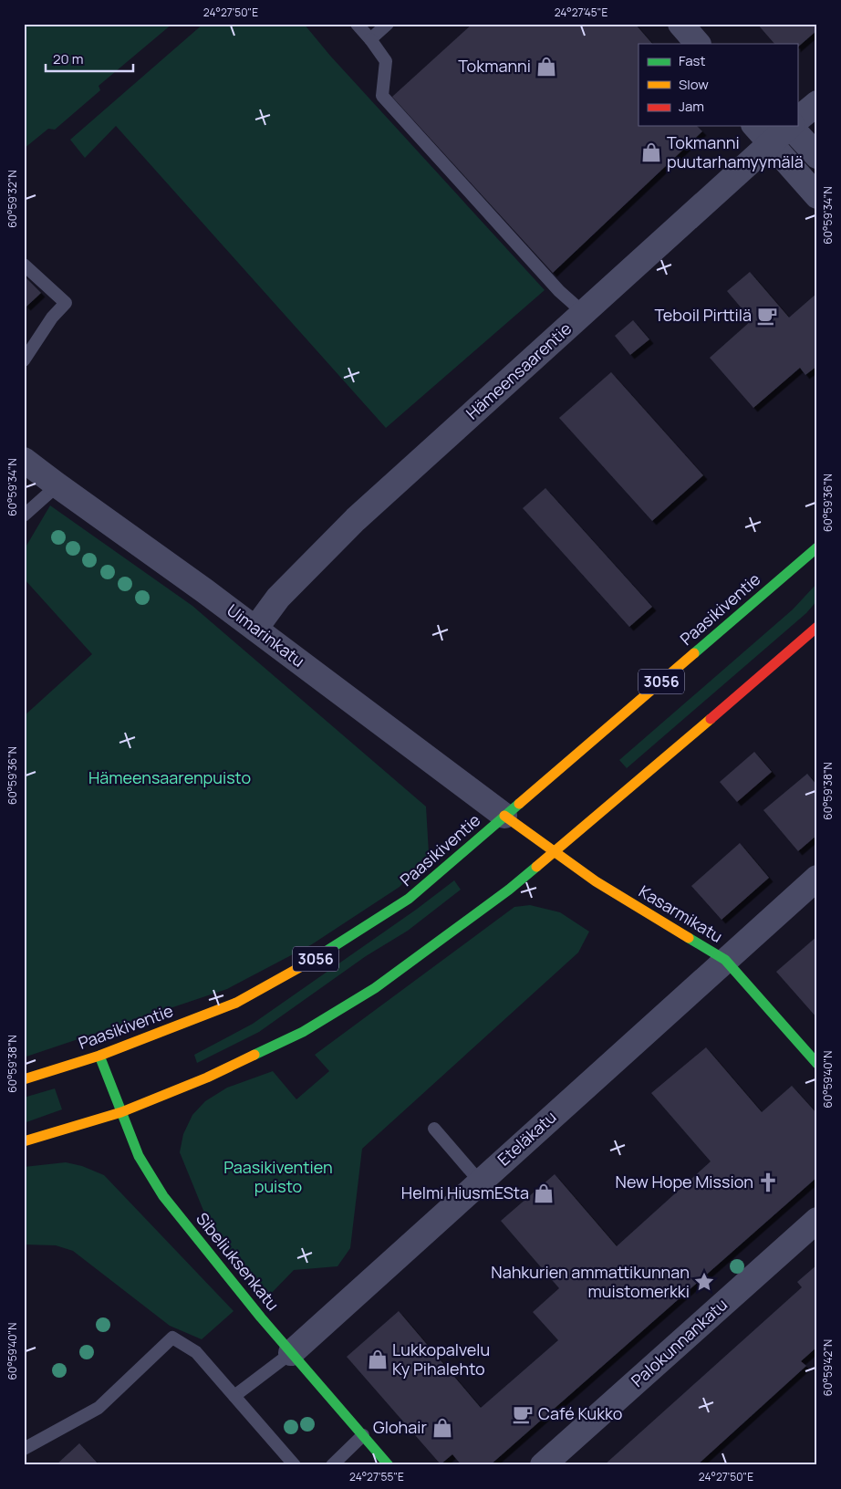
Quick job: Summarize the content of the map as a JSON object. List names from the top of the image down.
{
  "streets": {
    "main road": [
      "Paasikiventie",
      "3056",
      "Kasarmikatu",
      "Sibeliuksenkatu"
    ],
    "street": [
      "Hämeensaarentie",
      "Uimarinkatu",
      "Eteläkatu",
      "Palokunnankatu"
    ]
  },
  "crossings": [
    ["Hämeensaarentie", "Uimarinkatu"],
    ["Paasikiventie", "Uimarinkatu"],
    ["Paasikiventie", "Kasarmikatu"],
    ["Paasikiventie", "Sibeliuksenkatu"],
    ["Uimarinkatu", "Kasarmikatu"],
    ["Kasarmikatu", "Eteläkatu"],
    ["Eteläkatu", "Sibeliuksenkatu"]
  ],
  "parks": ["Hämeensaarenpuisto", "Paasikiventien puisto"],
  "places": {
    "shop": [
      "Tokmanni",
      "Tokmanni puutarhamyymälä",
      "Helmi HiusmESta",
      "Lukkopalvelu Ky Pihalehto",
      "Glohair"
    ],
    "cafe": ["Teboil Pirttilä", "Café Kukko"],
    "church": ["New Hope Mission"],
    "place": ["Nahkurien ammattikunnan muistomerkki"]
  },
  "legend": ["Fast", "Slow", "Jam"],
  "scale_bar": "20 m",
  "coordinates": [
    "24°27'50\"E",
    "24°27'45\"E",
    "60°59'32\"N",
    "60°59'34\"N",
    "60°59'36\"N",
    "60°59'38\"N",
    "60°59'40\"N",
    "60°59'42\"N",
    "24°27'55\"E"
  ]
}
